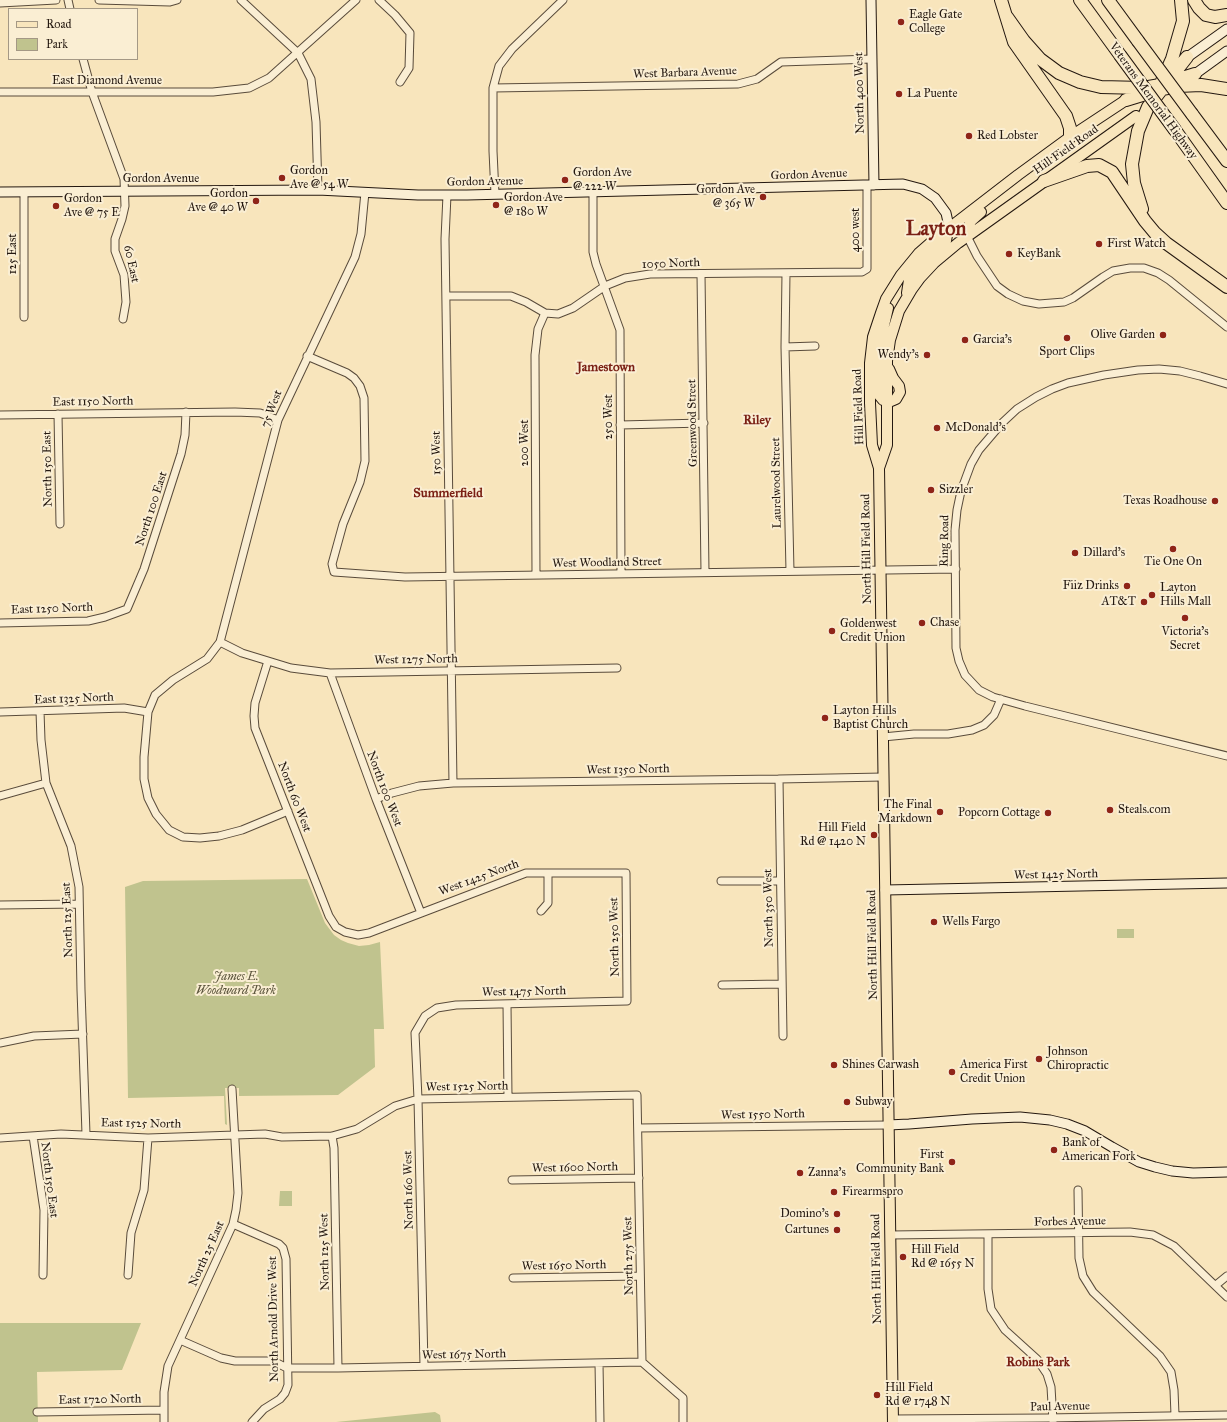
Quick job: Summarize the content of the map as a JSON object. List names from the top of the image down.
{
  "streets": {
    "highway": ["Veterans Memorial Highway"],
    "main road": [
      "North 400 West",
      "Hill Field Road",
      "Gordon Avenue",
      "North Hill Field Road",
      "West 1425 North"
    ],
    "street": [
      "West Barbara Avenue",
      "East Diamond Avenue",
      "400 west",
      "125 East",
      "60 East",
      "1050 North",
      "East 1150 North",
      "75 West",
      "250 West",
      "Greenwood Street",
      "200 West",
      "150 West",
      "North 150 East",
      "Laurelwood Street",
      "North 100 East",
      "Ring Road",
      "West Woodland Street",
      "East 1250 North",
      "West 1275 North",
      "East 1325 North",
      "West 1350 North",
      "North 100 West",
      "North 60 West",
      "North 350 West",
      "North 125 East",
      "North 250 West",
      "West 1475 North",
      "West 1525 North",
      "West 1550 North",
      "East 1525 North",
      "West 1600 North",
      "North 160 West",
      "Forbes Avenue",
      "North 125 West",
      "North 25 East",
      "North 275 West",
      "West 1650 North",
      "North Arnold Drive West",
      "West 1675 North",
      "East 1720 North",
      "Paul Avenue"
    ]
  },
  "crossings": [
    ["West Barbara Avenue", "North 400 West"],
    ["East Diamond Avenue", "60 East"],
    ["North 400 West", "Gordon Avenue"],
    ["North 400 West", "400 west"],
    ["Hill Field Road", "Gordon Avenue"],
    ["Hill Field Road", "North Hill Field Road"],
    ["Gordon Avenue", "400 west"],
    ["Gordon Avenue", "125 East"],
    ["Gordon Avenue", "60 East"],
    ["Gordon Avenue", "75 West"],
    ["Gordon Avenue", "250 West"],
    ["Gordon Avenue", "150 West"],
    ["400 west", "1050 North"],
    ["1050 North", "250 West"],
    ["1050 North", "Greenwood Street"],
    ["1050 North", "200 West"],
    ["1050 North", "Laurelwood Street"],
    ["East 1150 North", "75 West"],
    ["East 1150 North", "North 150 East"],
    ["East 1150 North", "North 100 East"],
    ["75 West", "West Woodland Street"],
    ["75 West", "West 1275 North"],
    ["250 West", "West Woodland Street"],
    ["Greenwood Street", "West Woodland Street"],
    ["200 West", "West Woodland Street"],
    ["150 West", "West Woodland Street"],
    ["150 West", "West 1275 North"],
    ["150 West", "West 1350 North"],
    ["North 150 East", "East 1525 North"],
    ["Laurelwood Street", "West Woodland Street"],
    ["North 100 East", "East 1250 North"],
    ["Ring Road", "West Woodland Street"],
    ["North Hill Field Road", "West Woodland Street"],
    ["North Hill Field Road", "West 1350 North"],
    ["North Hill Field Road", "West 1425 North"],
    ["North Hill Field Road", "West 1550 North"],
    ["North Hill Field Road", "Forbes Avenue"],
    ["North Hill Field Road", "Paul Avenue"],
    ["West 1275 North", "North 100 West"],
    ["West 1275 North", "North 60 West"],
    ["East 1325 North", "North 125 East"],
    ["West 1350 North", "North 100 West"],
    ["West 1350 North", "North 350 West"],
    ["North 100 West", "West 1425 North"],
    ["North 60 West", "West 1425 North"],
    ["West 1425 North", "North 250 West"],
    ["North 125 East", "East 1525 North"],
    ["North 250 West", "West 1475 North"],
    ["West 1475 North", "North 160 West"],
    ["West 1525 North", "East 1525 North"],
    ["West 1525 North", "North 160 West"],
    ["West 1525 North", "North 125 West"],
    ["West 1525 North", "North 275 West"],
    ["West 1550 North", "North 275 West"],
    ["East 1525 North", "North 25 East"],
    ["West 1600 North", "North 275 West"],
    ["North 160 West", "West 1675 North"],
    ["North 125 West", "West 1675 North"],
    ["North 25 East", "North Arnold Drive West"],
    ["North 25 East", "East 1720 North"],
    ["North 275 West", "West 1650 North"],
    ["North 275 West", "West 1675 North"],
    ["North Arnold Drive West", "West 1675 North"]
  ],
  "districts": [
    "Layton",
    "Jamestown",
    "Riley",
    "Summerfield",
    "Robins Park"
  ],
  "parks": ["James E. Woodward Park"],
  "places": [
    "Eagle Gate College",
    "La Puente",
    "Red Lobster",
    "Gordon Ave @ 54 W",
    "Gordon Ave @ 222 W",
    "Gordon Ave @ 365 W",
    "Gordon Ave @ 40 W",
    "Gordon Ave @ 180 W",
    "Gordon Ave @ 75 E",
    "First Watch",
    "KeyBank",
    "Olive Garden",
    "Sport Clips",
    "Garcia's",
    "Wendy's",
    "McDonald's",
    "Sizzler",
    "Texas Roadhouse",
    "Tie One On",
    "Dillard's",
    "Fiiz Drinks",
    "Layton Hills Mall",
    "AT&T",
    "Victoria's Secret",
    "Chase",
    "Goldenwest Credit Union",
    "Layton Hills Baptist Church",
    "Steals.com",
    "The Final Markdown",
    "Popcorn Cottage",
    "Hill Field Rd @ 1420 N",
    "Wells Fargo",
    "Johnson Chiropractic",
    "Shines Carwash",
    "America First Credit Union",
    "Subway",
    "Bank of American Fork",
    "First Community Bank",
    "Zanna's",
    "Firearmspro",
    "Domino's",
    "Cartunes",
    "Hill Field Rd @ 1655 N",
    "Hill Field Rd @ 1748 N"
  ],
  "legend": ["Road", "Park"]
}
